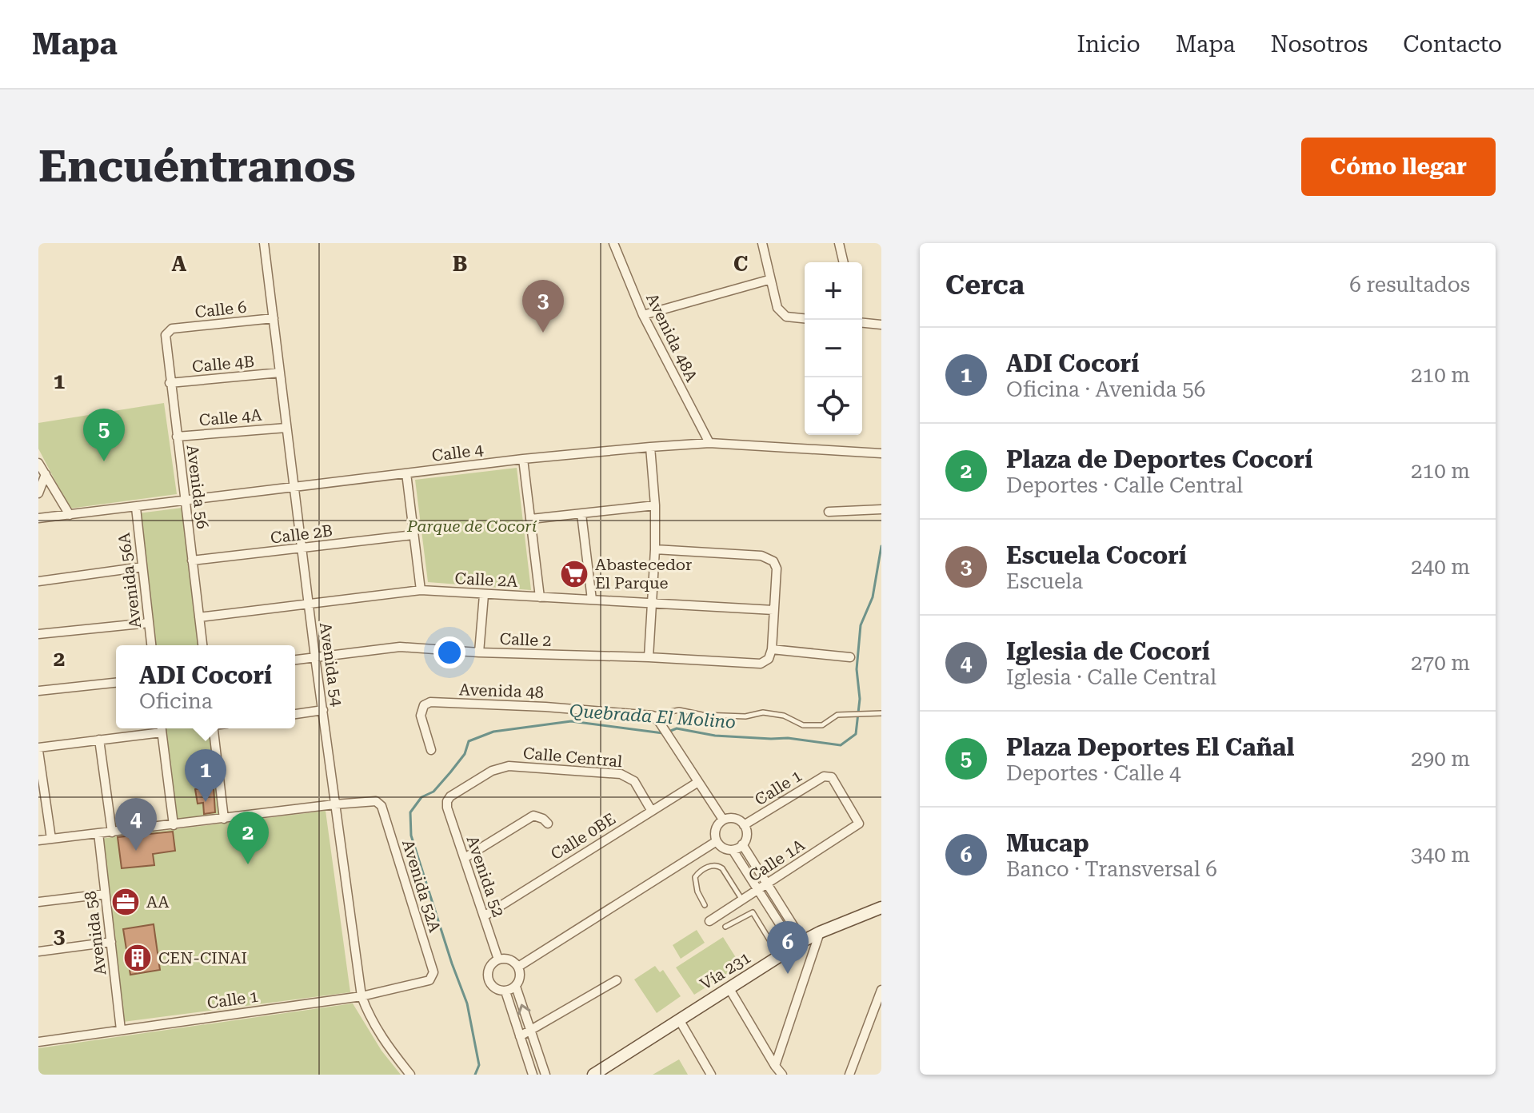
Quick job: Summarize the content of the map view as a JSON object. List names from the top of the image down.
{
  "streets": {
    "main road": ["Vía 231"],
    "street": [
      "Calle 6",
      "Avenida 48A",
      "Calle 4B",
      "Calle 4A",
      "Calle 4",
      "Avenida 56",
      "Calle 2B",
      "Calle 2A",
      "Avenida 56A",
      "Calle 2",
      "Avenida 54",
      "Avenida 48",
      "Calle Central",
      "Calle 1",
      "Calle 0BE",
      "Calle 1A",
      "Avenida 52",
      "Avenida 52A",
      "Avenida 58"
    ]
  },
  "crossings": [
    ["Calle 6", "Avenida 56"],
    ["Calle 6", "Avenida 54"],
    ["Avenida 48A", "Calle 4"],
    ["Calle 4B", "Avenida 56"],
    ["Calle 4B", "Avenida 54"],
    ["Calle 4A", "Avenida 56"],
    ["Calle 4A", "Avenida 54"],
    ["Calle 4", "Avenida 56"],
    ["Calle 4", "Avenida 56A"],
    ["Calle 4", "Avenida 54"],
    ["Avenida 56", "Calle 2B"],
    ["Avenida 56", "Calle 2A"],
    ["Calle 2B", "Avenida 54"],
    ["Calle 2A", "Avenida 54"],
    ["Calle 2", "Avenida 54"],
    ["Avenida 54", "Calle 1"],
    ["Avenida 54", "Avenida 52A"],
    ["Calle Central", "Calle 0BE"],
    ["Calle Central", "Avenida 52"],
    ["Calle 1", "Calle 1A"],
    ["Calle 1", "Avenida 52A"],
    ["Calle 1", "Avenida 58"],
    ["Calle 0BE", "Avenida 52"]
  ],
  "water": ["Quebrada El Molino"],
  "parks": ["Parque de Cocorí"],
  "places": {
    "supermarket": ["Abastecedor El Parque"],
    "office": ["AA"],
    "building": ["CEN-CINAI"]
  },
  "page": {
    "header": "Mapa",
    "nav": [
      "Inicio",
      "Mapa",
      "Nosotros",
      "Contacto"
    ],
    "buttons": "Cómo llegar",
    "title": "Encuéntranos",
    "heading": ["Cerca", "6 resultados"],
    "map_buttons": ["+", "−"],
    "pins": [
      "3",
      "5",
      "1",
      "4",
      "2",
      "6"
    ],
    "list": [
      {
        "mark": "1",
        "name": "ADI Cocorí",
        "note": "Oficina · Avenida 56",
        "value": "210 m"
      },
      {
        "mark": "2",
        "name": "Plaza de Deportes Cocorí",
        "note": "Deportes · Calle Central",
        "value": "210 m"
      },
      {
        "mark": "3",
        "name": "Escuela Cocorí",
        "note": "Escuela",
        "value": "240 m"
      },
      {
        "mark": "4",
        "name": "Iglesia de Cocorí",
        "note": "Iglesia · Calle Central",
        "value": "270 m"
      },
      {
        "mark": "5",
        "name": "Plaza Deportes El Cañal",
        "note": "Deportes · Calle 4",
        "value": "290 m"
      },
      {
        "mark": "6",
        "name": "Mucap",
        "note": "Banco · Transversal 6",
        "value": "340 m"
      }
    ],
    "popup": ["ADI Cocorí", "Oficina"]
  },
  "grid": {
    "columns": ["A", "B", "C"],
    "rows": ["1", "2", "3"]
  }
}
